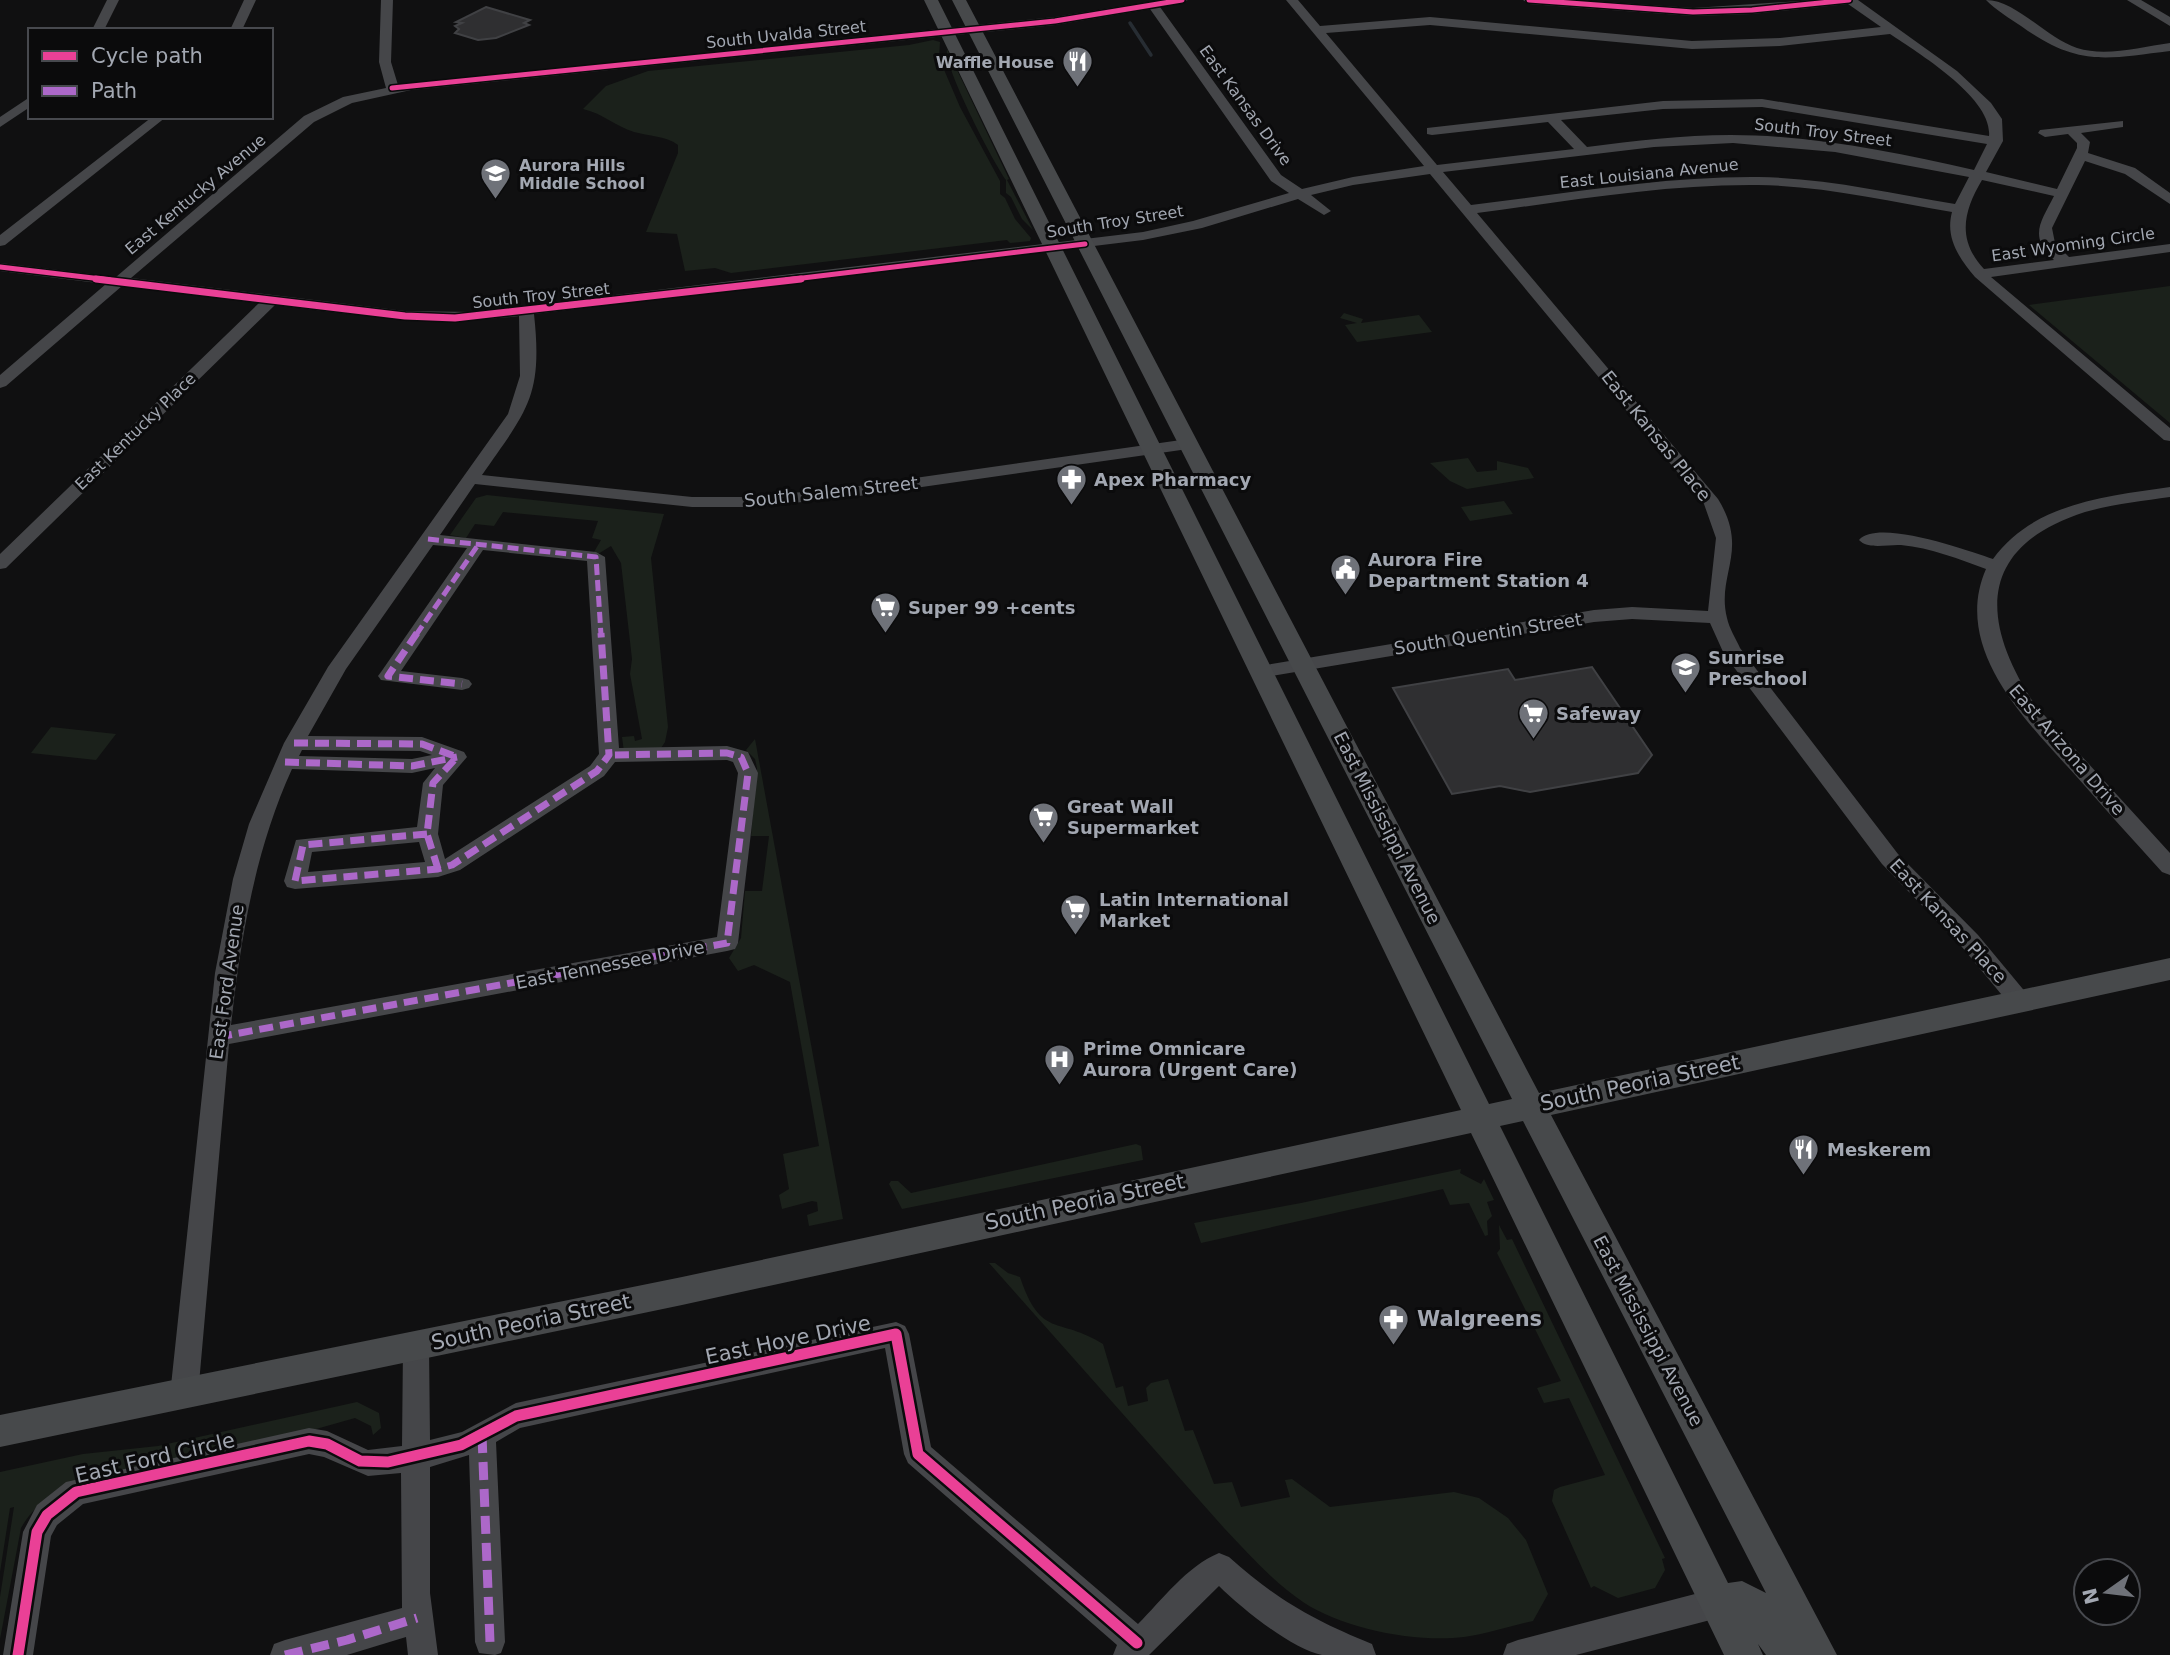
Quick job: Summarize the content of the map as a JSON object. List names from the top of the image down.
{
  "streets": {
    "main road": ["East Mississippi Avenue", "South Peoria Street"],
    "street": [
      "South Uvalda Street",
      "East Kansas Drive",
      "South Troy Street",
      "East Louisiana Avenue",
      "East Kentucky Avenue",
      "East Wyoming Circle",
      "East Kentucky Place",
      "East Kansas Place",
      "South Salem Street",
      "South Quentin Street",
      "East Arizona Drive",
      "East Tennessee Drive",
      "East Ford Avenue",
      "East Hoye Drive",
      "East Ford Circle"
    ]
  },
  "crossings": [
    ["South Uvalda Street", "East Kansas Drive"],
    ["South Uvalda Street", "East Kentucky Avenue"],
    ["South Uvalda Street", "East Mississippi Avenue"],
    ["East Kansas Drive", "South Troy Street"],
    ["South Troy Street", "East Kentucky Avenue"],
    ["South Troy Street", "East Kentucky Place"],
    ["South Troy Street", "East Kansas Place"],
    ["South Troy Street", "East Mississippi Avenue"],
    ["South Troy Street", "East Ford Avenue"],
    ["East Louisiana Avenue", "East Kansas Place"],
    ["East Kansas Place", "South Quentin Street"],
    ["East Kansas Place", "South Peoria Street"],
    ["South Salem Street", "East Mississippi Avenue"],
    ["South Salem Street", "East Ford Avenue"],
    ["South Quentin Street", "East Mississippi Avenue"],
    ["East Mississippi Avenue", "South Peoria Street"],
    ["East Tennessee Drive", "East Ford Avenue"],
    ["East Ford Avenue", "South Peoria Street"],
    ["East Hoye Drive", "East Ford Circle"]
  ],
  "places": {
    "restaurant": ["Waffle House", "Meskerem"],
    "school or university": ["Aurora Hills Middle School", "Sunrise Preschool"],
    "pharmacy": ["Apex Pharmacy", "Walgreens"],
    "public building": ["Aurora Fire Department Station 4"],
    "supermarket": [
      "Super 99 +cents",
      "Safeway",
      "Great Wall Supermarket",
      "Latin International Market"
    ],
    "hospital": ["Prime Omnicare Aurora (Urgent Care)"]
  },
  "legend": ["Cycle path", "Path"],
  "north": "left"
}
